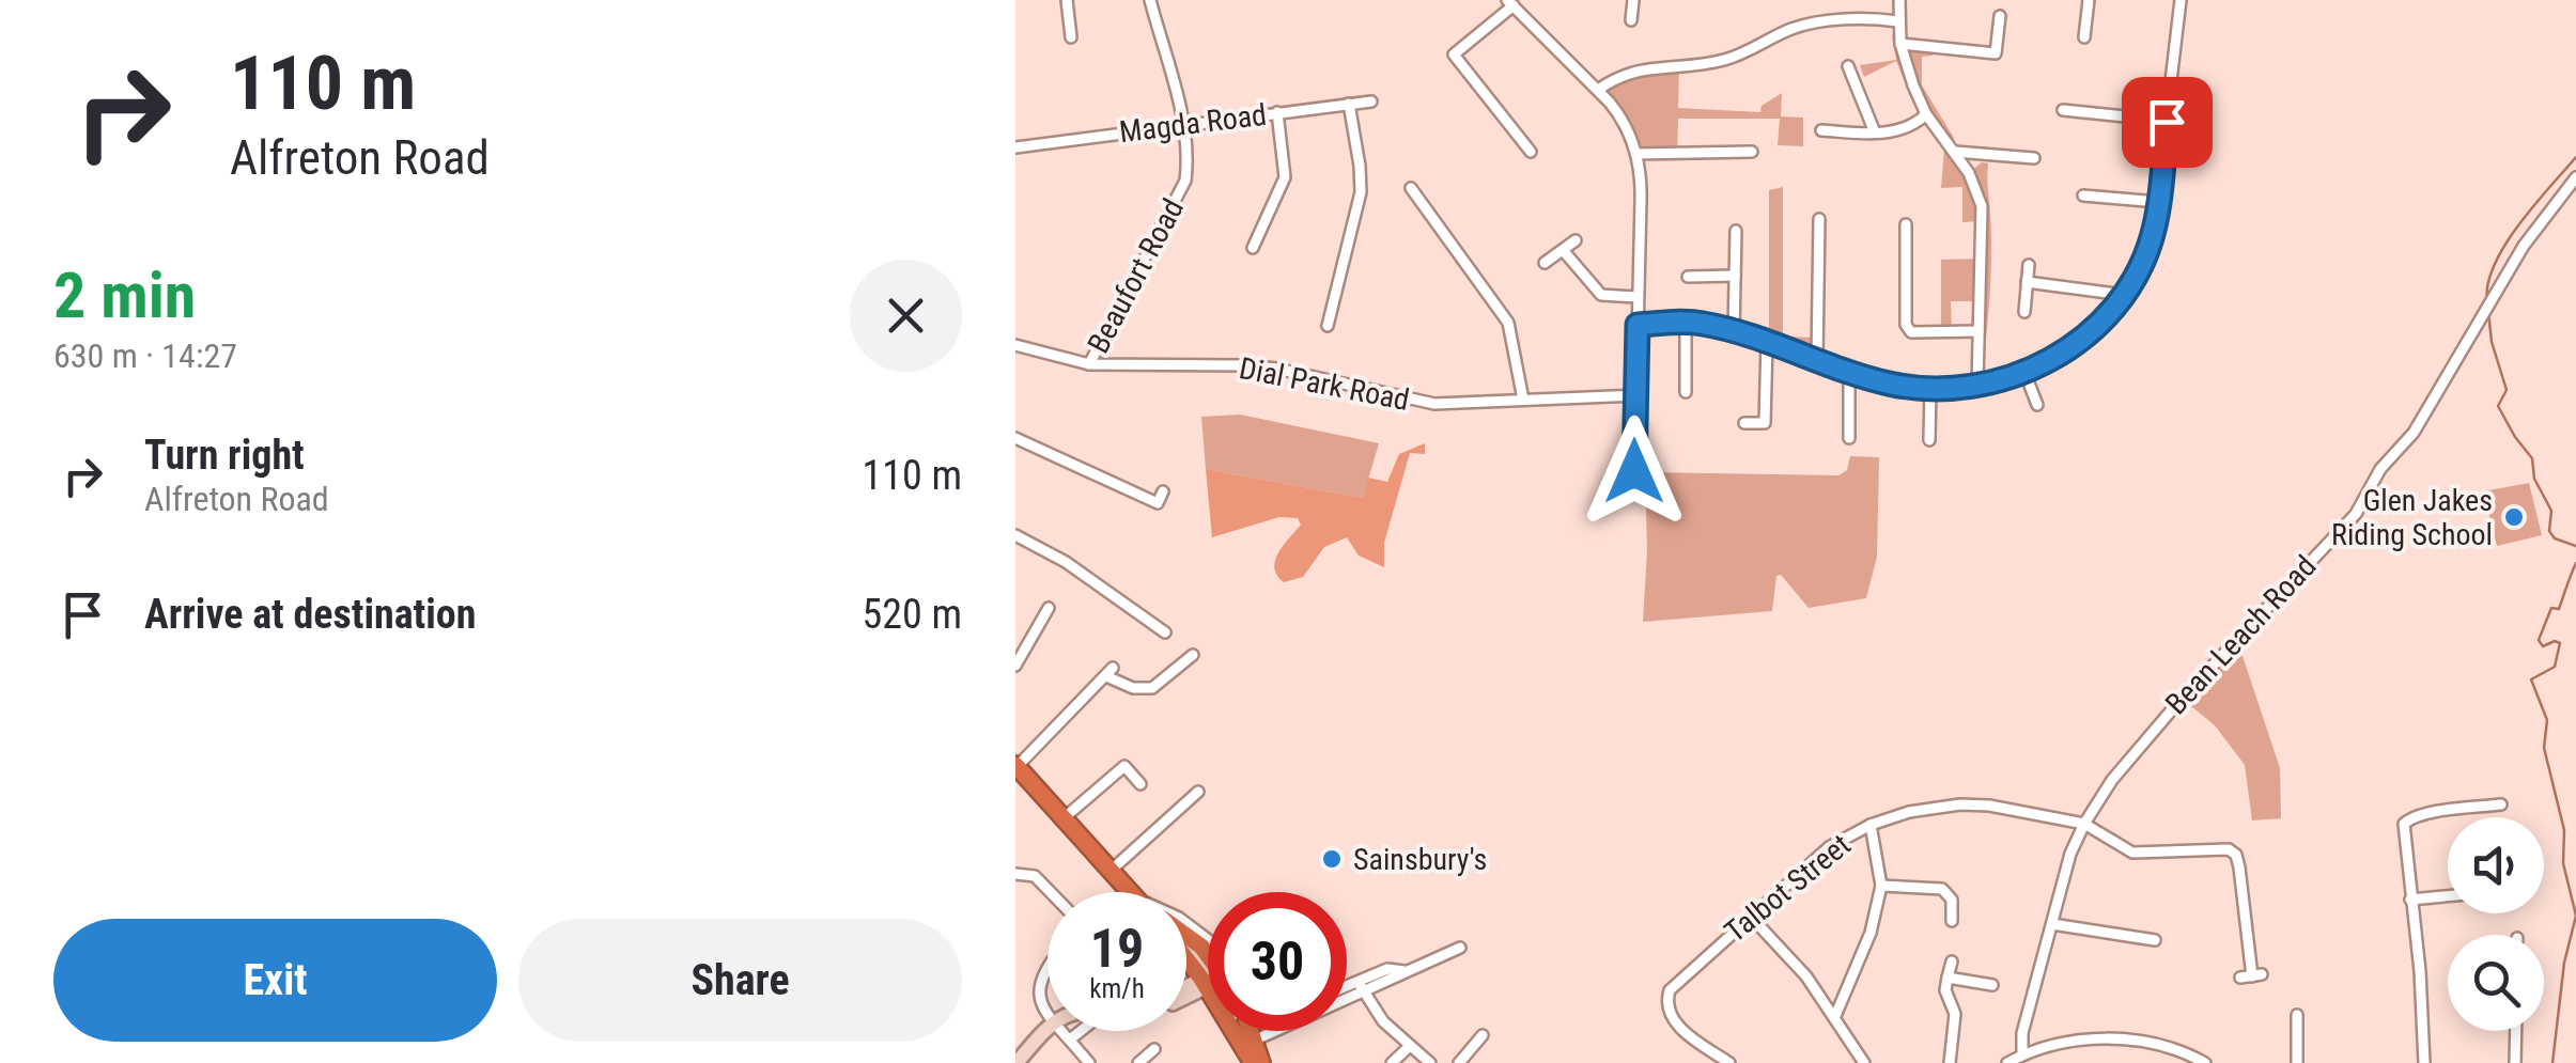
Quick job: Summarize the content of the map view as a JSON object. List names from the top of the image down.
{
  "streets": {
    "street": [
      "Magda Road",
      "Beaufort Road",
      "Dial Park Road",
      "Bean Leach Road",
      "Talbot Street"
    ]
  },
  "crossings": [
    ["Magda Road", "Beaufort Road"],
    ["Beaufort Road", "Dial Park Road"],
    ["Bean Leach Road", "Talbot Street"]
  ],
  "places": ["Glen Jakes Riding School", "Sainsbury's"],
  "page": {
    "turn": ["110 m", "Alfreton Road"],
    "heading": ["2 min", "630 m · 14:27"],
    "list": [
      {
        "name": "Turn right",
        "note": "Alfreton Road",
        "value": "110 m"
      },
      {
        "name": "Arrive at destination",
        "value": "520 m"
      }
    ],
    "speed": "19 km/h",
    "limit": "30",
    "buttons": ["Exit", "Share"]
  }
}
